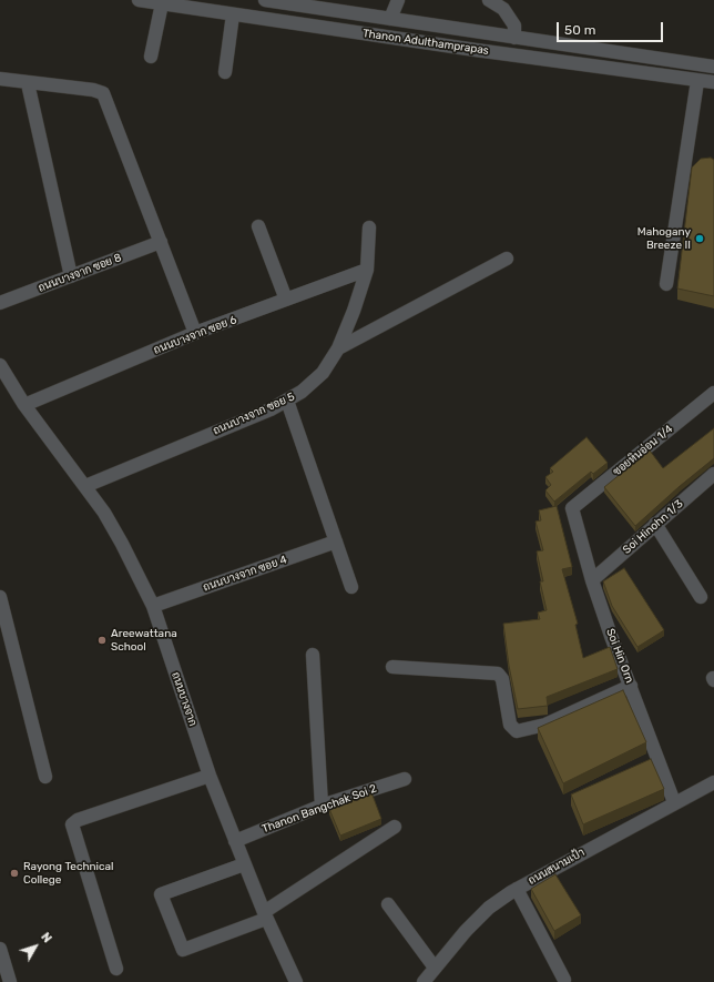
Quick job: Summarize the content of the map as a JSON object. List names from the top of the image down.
{
  "streets": {
    "street": [
      "Thanon Adulthamprapas",
      "ถนนบางจาก ซอย 8",
      "ถนนบางจาก ซอย 6",
      "ถนนบางจาก ซอย 5",
      "ซอยหินอ่อน 1/4",
      "Soi Hinohn 1/3",
      "ถนนบางจาก ซอย 4",
      "Soi Hin Orn",
      "ถนนบางจาก",
      "Thanon Bangchak Soi 2",
      "ถนนสนามเป้า"
    ]
  },
  "crossings": [
    ["ถนนบางจาก ซอย 6", "ถนนบางจาก ซอย 5"],
    ["ถนนบางจาก ซอย 6", "ถนนบางจาก"],
    ["ถนนบางจาก ซอย 5", "ถนนบางจาก"],
    ["ซอยหินอ่อน 1/4", "Soi Hin Orn"],
    ["Soi Hinohn 1/3", "Soi Hin Orn"],
    ["ถนนบางจาก ซอย 4", "ถนนบางจาก"],
    ["Soi Hin Orn", "ถนนสนามเป้า"],
    ["ถนนบางจาก", "Thanon Bangchak Soi 2"]
  ],
  "places": ["Mahogany Breeze II", "Areewattana School", "Rayong Technical College"],
  "scale_bar": "50 m",
  "north": "top right"
}
